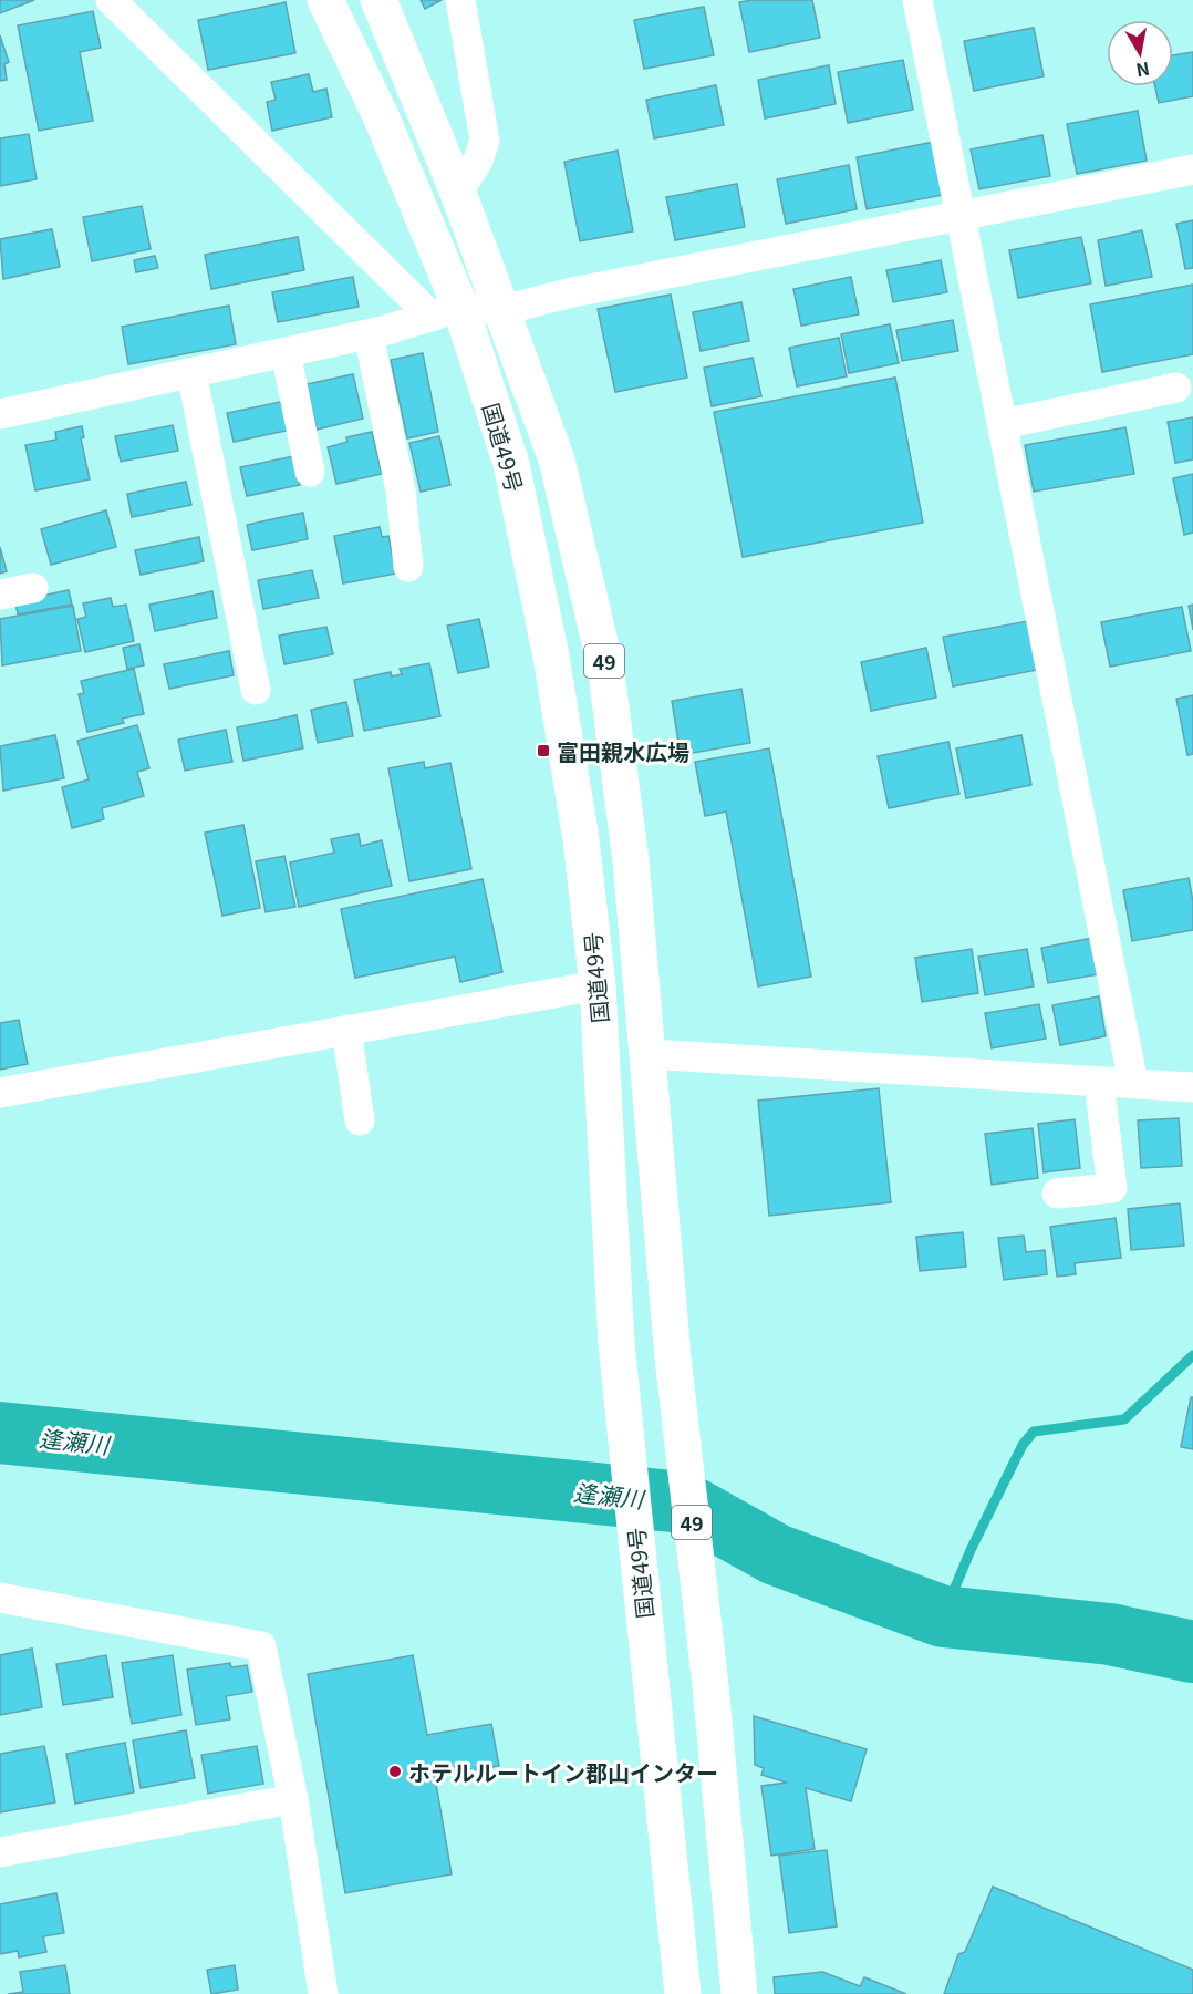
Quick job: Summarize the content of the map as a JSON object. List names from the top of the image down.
{
  "streets": {
    "highway": ["国道49号", "49"]
  },
  "water": ["逢瀬川"],
  "places": {
    "transit": ["富田親水広場"],
    "other": ["ホテルルートイン郡山インター"]
  },
  "north": "bottom"
}
